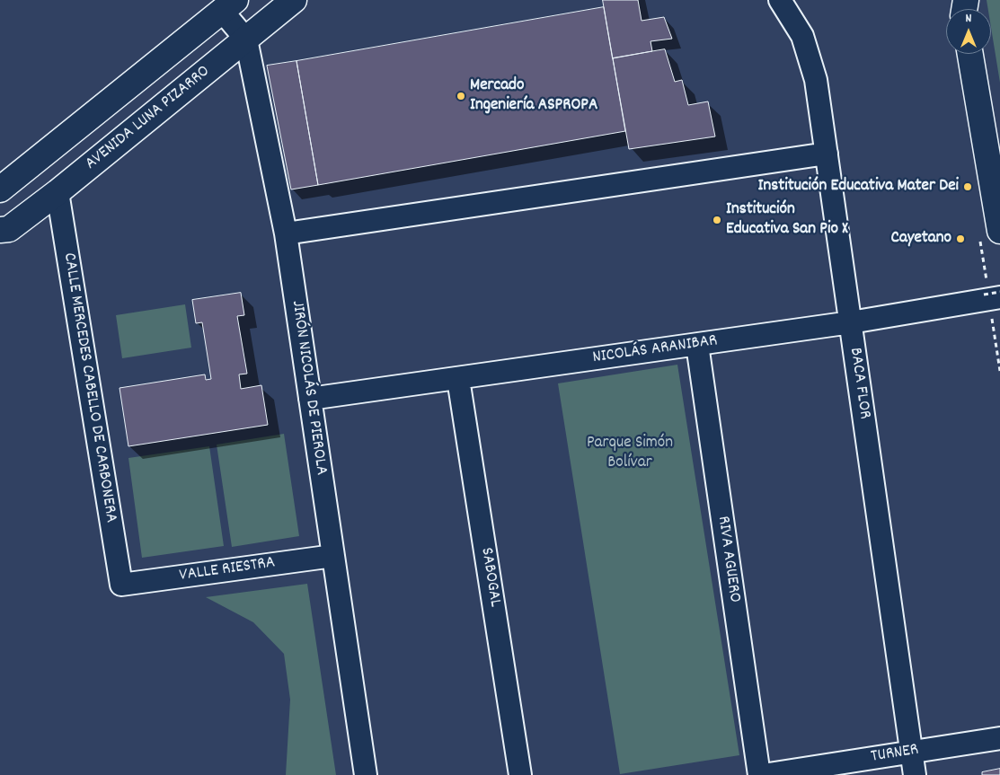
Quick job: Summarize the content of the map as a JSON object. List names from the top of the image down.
{
  "streets": {
    "street": [
      "AVENIDA LUNA PIZARRO",
      "NICOLÁS ARANIBAR",
      "BACA FLOR",
      "CALLE MERCEDES CABELLO DE CARBONERA",
      "JIRÓN NICOLÁS DE PIEROLA",
      "RIVA AGUERO",
      "VALLE RIESTRA",
      "SABOGAL",
      "TURNER"
    ]
  },
  "crossings": [
    ["AVENIDA LUNA PIZARRO", "CALLE MERCEDES CABELLO DE CARBONERA"],
    ["AVENIDA LUNA PIZARRO", "JIRÓN NICOLÁS DE PIEROLA"],
    ["NICOLÁS ARANIBAR", "BACA FLOR"],
    ["NICOLÁS ARANIBAR", "JIRÓN NICOLÁS DE PIEROLA"],
    ["NICOLÁS ARANIBAR", "RIVA AGUERO"],
    ["NICOLÁS ARANIBAR", "SABOGAL"],
    ["BACA FLOR", "TURNER"],
    ["CALLE MERCEDES CABELLO DE CARBONERA", "VALLE RIESTRA"],
    ["JIRÓN NICOLÁS DE PIEROLA", "VALLE RIESTRA"]
  ],
  "parks": ["Parque Simón Bolívar"],
  "places": [
    "Mercado Ingeniería ASPROPA",
    "Institución Educativa Mater Dei",
    "Institución Educativa San Pio X",
    "Cayetano"
  ],
  "north": "top"
}
